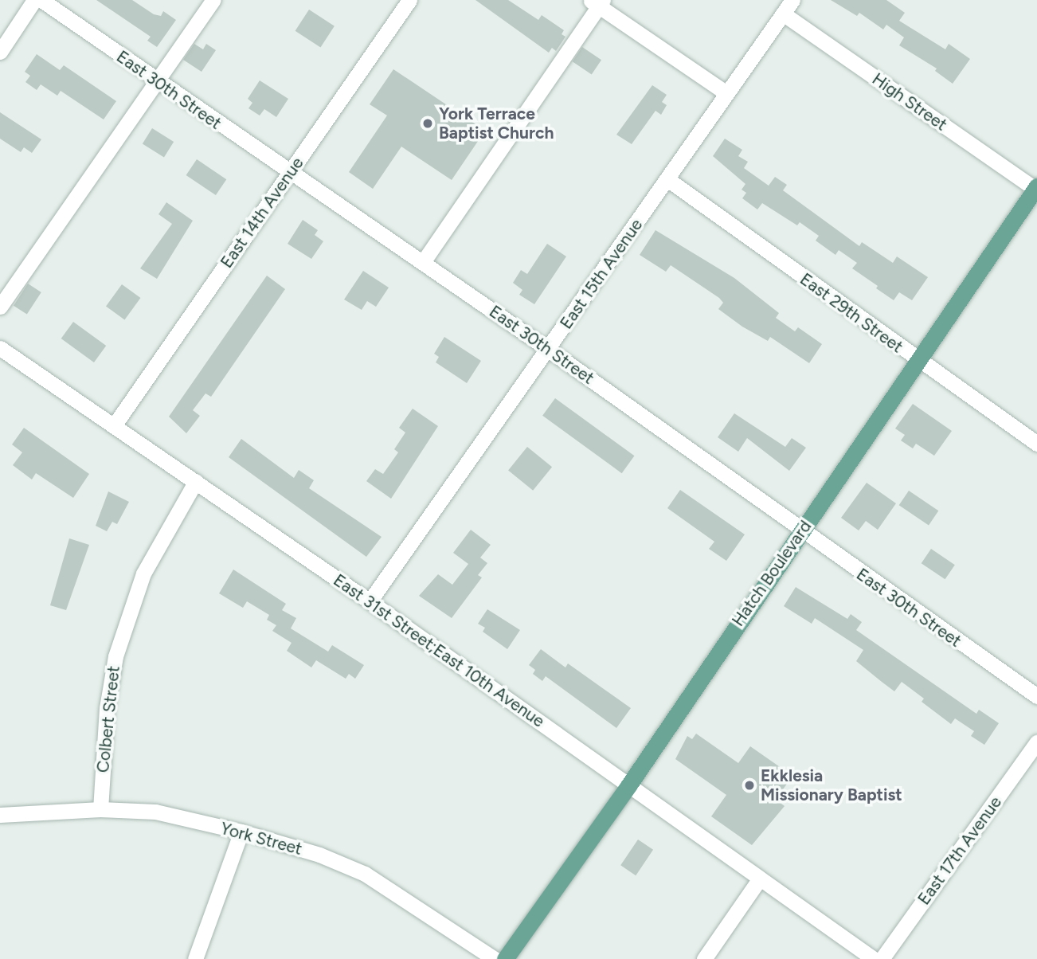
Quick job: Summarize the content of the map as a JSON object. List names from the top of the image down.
{
  "streets": {
    "main road": ["Hatch Boulevard"],
    "street": [
      "East 30th Street",
      "High Street",
      "East 14th Avenue",
      "East 15th Avenue",
      "East 29th Street",
      "East 31st Street;East 10th Avenue",
      "Colbert Street",
      "York Street",
      "East 17th Avenue"
    ]
  },
  "crossings": [
    ["East 30th Street", "East 14th Avenue"],
    ["East 30th Street", "East 15th Avenue"],
    ["East 30th Street", "Hatch Boulevard"],
    ["High Street", "East 15th Avenue"],
    ["High Street", "Hatch Boulevard"],
    ["East 14th Avenue", "East 31st Street;East 10th Avenue"],
    ["East 15th Avenue", "East 29th Street"],
    ["East 15th Avenue", "East 31st Street;East 10th Avenue"],
    ["East 29th Street", "Hatch Boulevard"],
    ["Hatch Boulevard", "East 31st Street;East 10th Avenue"],
    ["East 31st Street;East 10th Avenue", "Colbert Street"],
    ["Colbert Street", "York Street"]
  ],
  "places": ["York Terrace Baptist Church", "Ekklesia Missionary Baptist"]
}
